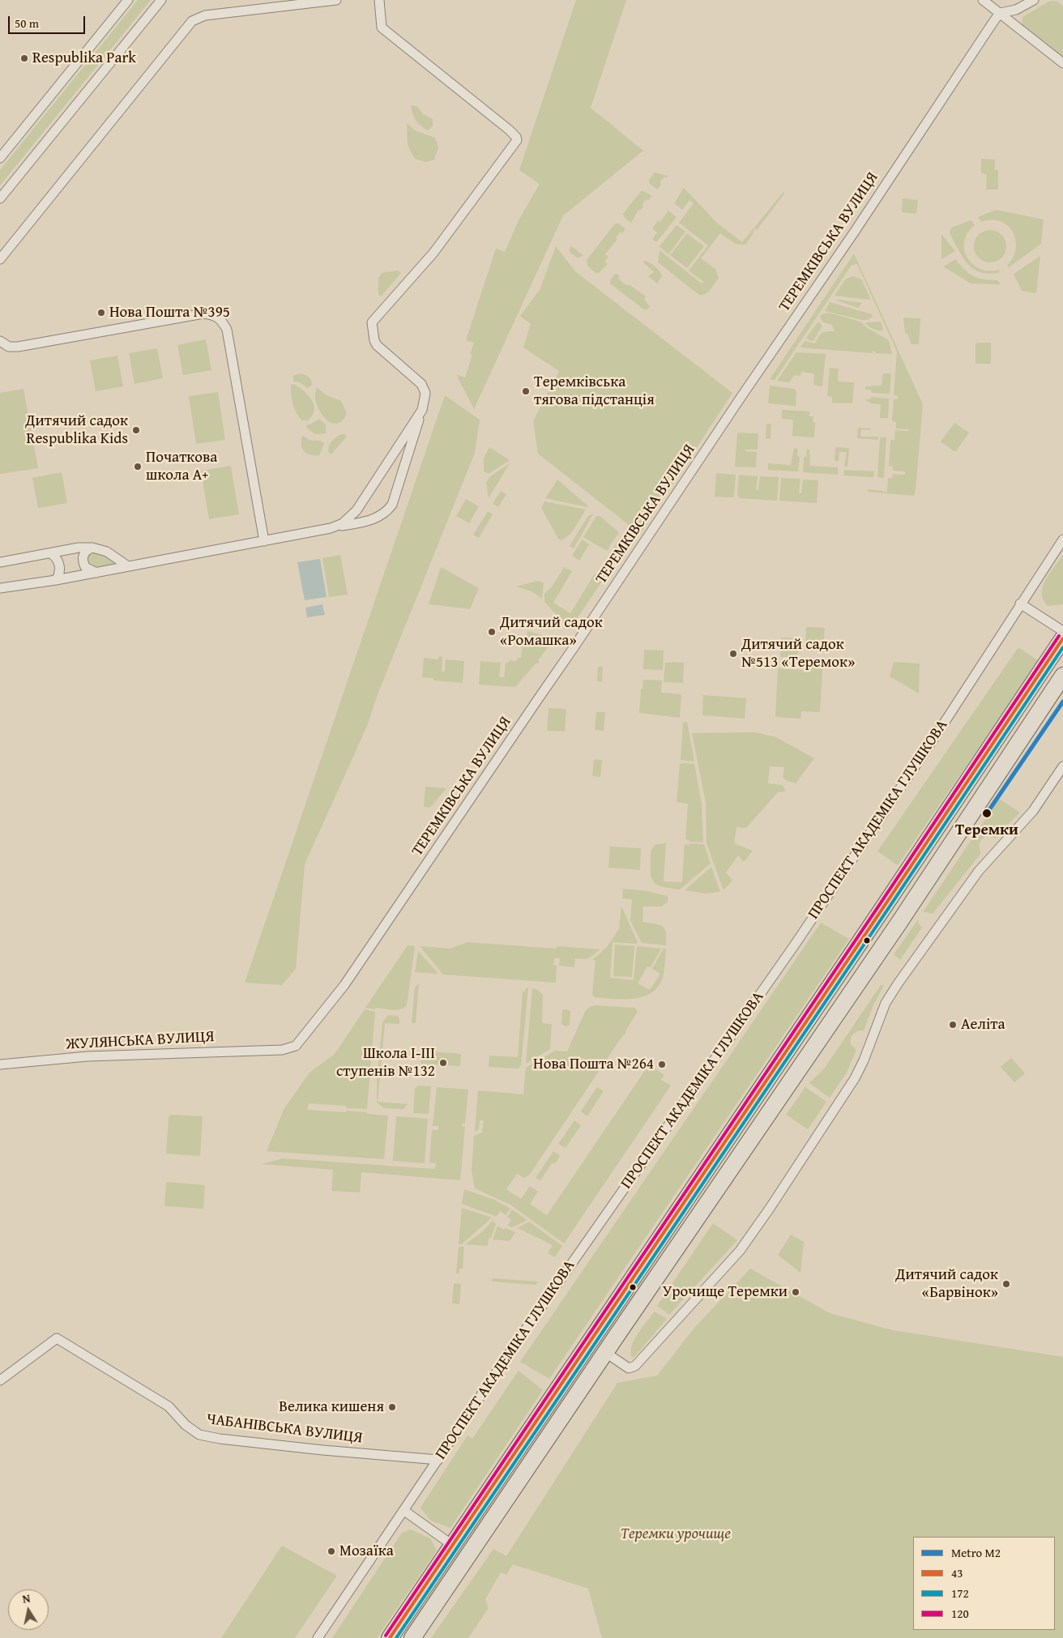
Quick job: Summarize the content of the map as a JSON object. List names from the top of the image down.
{
  "streets": {
    "street": [
      "ТЕРЕМКІВСЬКА ВУЛИЦЯ",
      "ПРОСПЕКТ АКАДЕМІКА ГЛУШКОВА",
      "ЖУЛЯНСЬКА ВУЛИЦЯ",
      "ЧАБАНІВСЬКА ВУЛИЦЯ"
    ]
  },
  "crossings": [
    ["ТЕРЕМКІВСЬКА ВУЛИЦЯ", "ЖУЛЯНСЬКА ВУЛИЦЯ"],
    ["ПРОСПЕКТ АКАДЕМІКА ГЛУШКОВА", "ЧАБАНІВСЬКА ВУЛИЦЯ"]
  ],
  "parks": ["Теремки урочище"],
  "places": [
    "Respublika Park",
    "Нова Пошта №395",
    "Теремківська тягова підстанція",
    "Дитячий садок Respublika Kids",
    "Початкова школа А+",
    "Дитячий садок «Ромашка»",
    "Дитячий садок №513 «Теремок»",
    "Теремки",
    "Аеліта",
    "Школа І-ІІІ ступенів №132",
    "Нова Пошта №264",
    "Дитячий садок «Барвінок»",
    "Урочище Теремки",
    "Велика кишеня",
    "Мозаїка"
  ],
  "lines": [
    "transit line 120",
    "transit line 43",
    "transit line 172",
    "metro line M2"
  ],
  "legend": [
    "Metro M2",
    "43",
    "172",
    "120"
  ],
  "scale_bar": "50 m",
  "north": "top"
}
